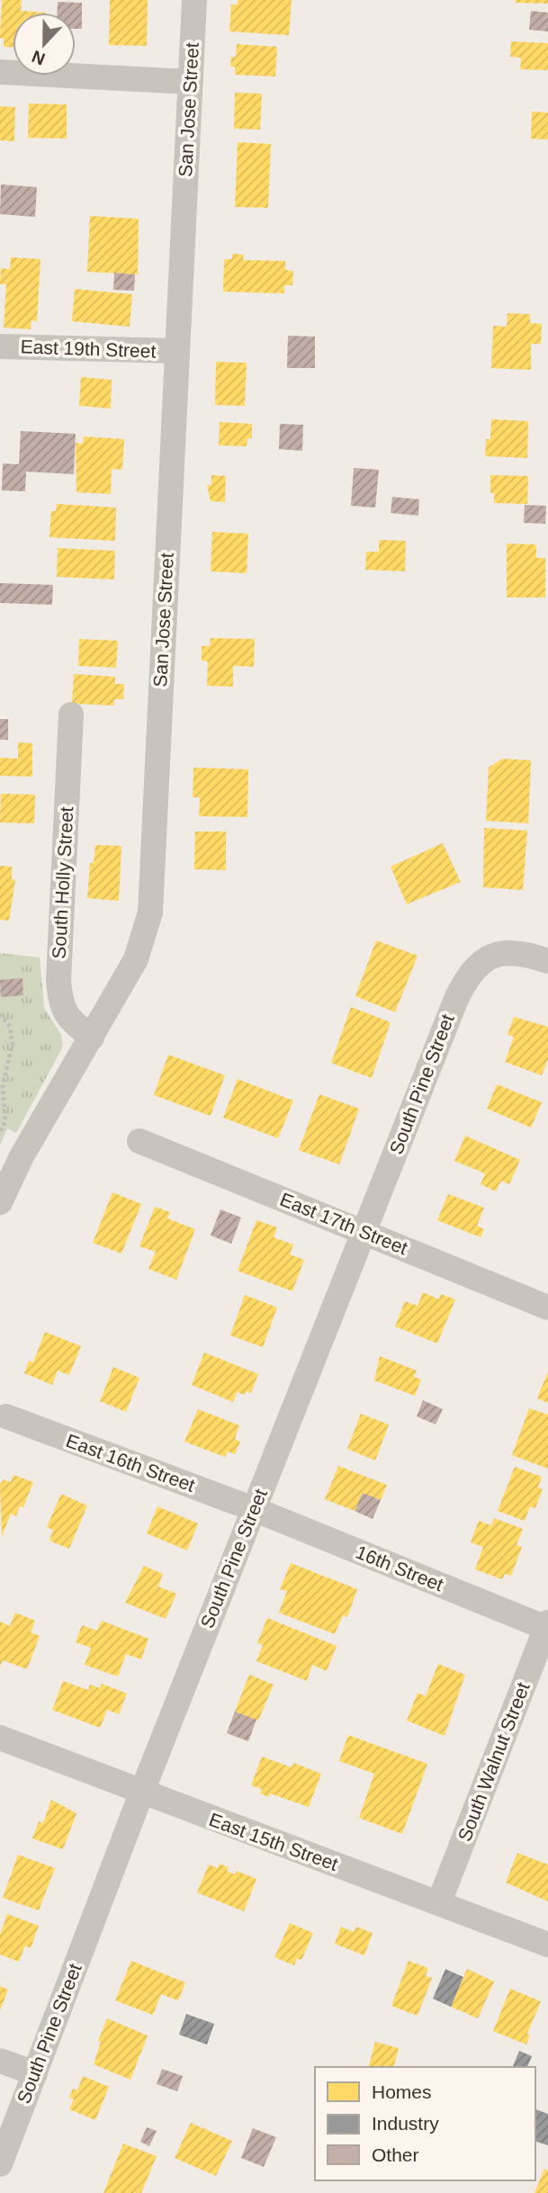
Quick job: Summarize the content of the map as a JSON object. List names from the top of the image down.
{
  "streets": {
    "street": [
      "San Jose Street",
      "East 19th Street",
      "South Holly Street",
      "South Pine Street",
      "East 17th Street",
      "East 16th Street",
      "16th Street",
      "South Walnut Street",
      "East 15th Street"
    ]
  },
  "crossings": [
    ["San Jose Street", "East 19th Street"],
    ["San Jose Street", "South Holly Street"],
    ["South Pine Street", "East 17th Street"],
    ["South Pine Street", "East 16th Street"],
    ["South Pine Street", "16th Street"],
    ["South Pine Street", "East 15th Street"],
    ["East 16th Street", "16th Street"],
    ["16th Street", "South Walnut Street"],
    ["South Walnut Street", "East 15th Street"]
  ],
  "legend": ["Homes", "Industry", "Other"],
  "north": "bottom"
}
